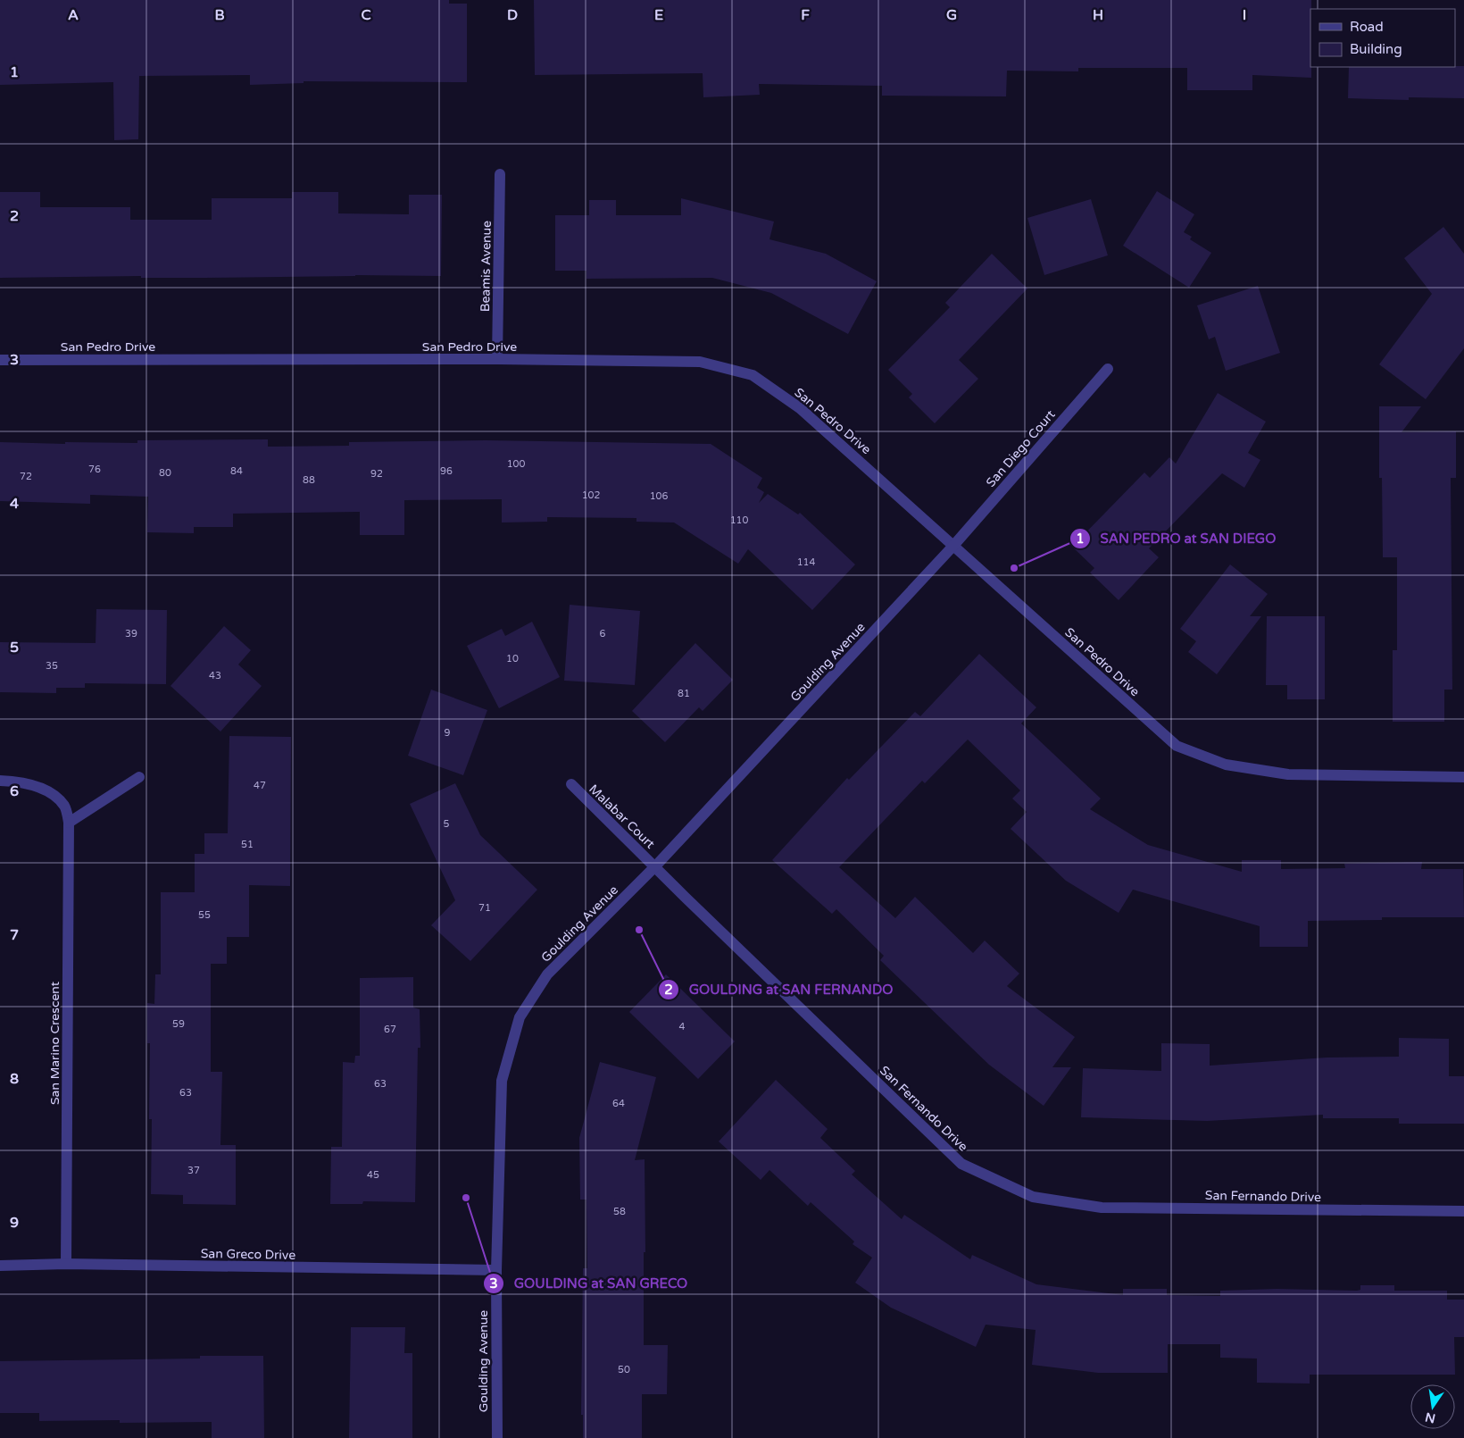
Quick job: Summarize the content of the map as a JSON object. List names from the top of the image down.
{
  "streets": {
    "street": [
      "Beamis Avenue",
      "San Pedro Drive",
      "San Diego Court",
      "Goulding Avenue",
      "Malabar Court",
      "San Marino Crescent",
      "San Fernando Drive",
      "San Greco Drive"
    ]
  },
  "crossings": [
    ["Beamis Avenue", "San Pedro Drive"],
    ["San Pedro Drive", "San Diego Court"],
    ["San Pedro Drive", "Goulding Avenue"],
    ["San Diego Court", "Goulding Avenue"],
    ["Goulding Avenue", "Malabar Court"],
    ["Goulding Avenue", "San Fernando Drive"],
    ["Goulding Avenue", "San Greco Drive"],
    ["Malabar Court", "San Fernando Drive"],
    ["San Marino Crescent", "San Greco Drive"]
  ],
  "places": ["SAN PEDRO at SAN DIEGO", "GOULDING at SAN FERNANDO", "GOULDING at SAN GRECO"],
  "house_numbers": [
    "100",
    "76",
    "84",
    "96",
    "80",
    "92",
    "72",
    "88",
    "102",
    "106",
    "110",
    "114",
    "39",
    "6",
    "10",
    "35",
    "43",
    "81",
    "9",
    "47",
    "5",
    "51",
    "71",
    "55",
    "59",
    "4",
    "67",
    "63",
    "63",
    "64",
    "37",
    "45",
    "58",
    "50"
  ],
  "legend": ["Road", "Building"],
  "north": "bottom",
  "grid": {
    "columns": [
      "A",
      "B",
      "C",
      "D",
      "E",
      "F",
      "G",
      "H",
      "I"
    ],
    "rows": [
      "1",
      "2",
      "3",
      "4",
      "5",
      "6",
      "7",
      "8",
      "9"
    ]
  }
}
